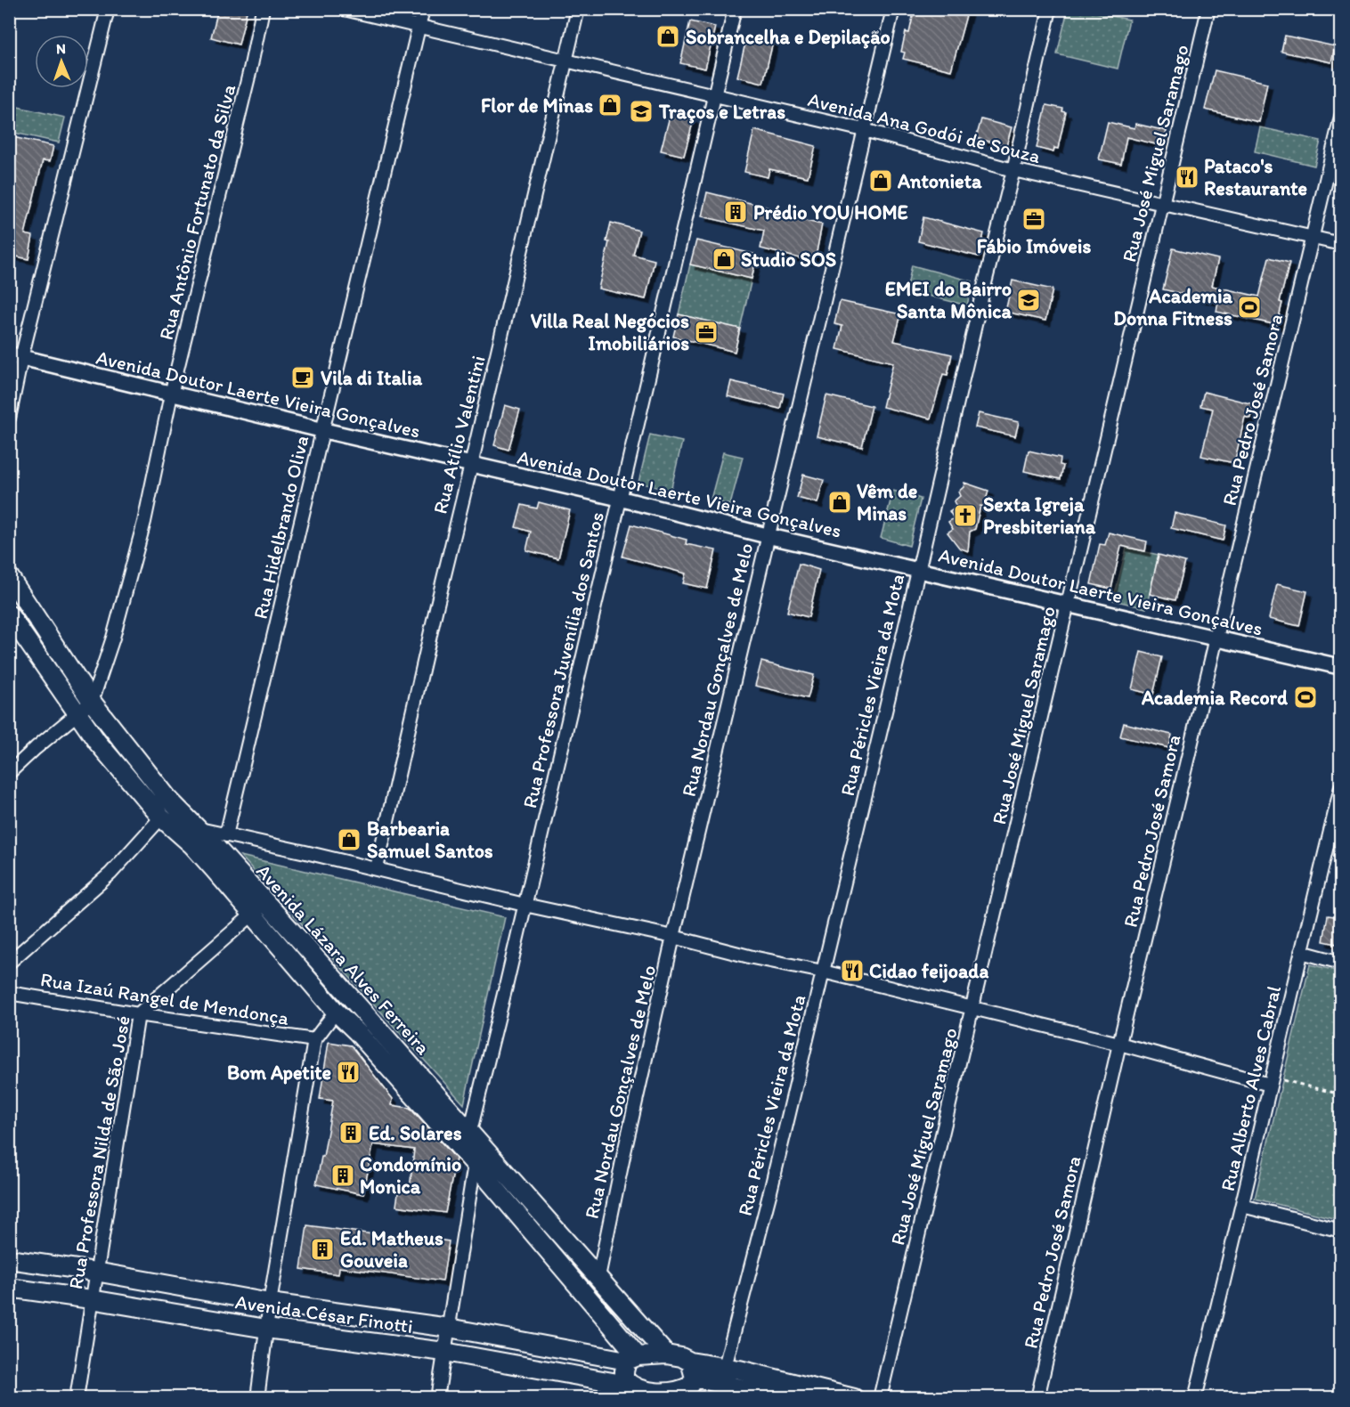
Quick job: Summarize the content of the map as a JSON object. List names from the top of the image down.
{
  "streets": {
    "main road": ["Avenida Lázara Alves Ferreira", "Avenida César Finotti"],
    "street": [
      "Avenida Ana Godói de Souza",
      "Rua José Miguel Saramago",
      "Rua Antônio Fortunato da Silva",
      "Avenida Doutor Laerte Vieira Gonçalves",
      "Rua Pedro José Samora",
      "Rua Atílio Valentini",
      "Rua Hidelbrando Oliva",
      "Rua Professora Juvenília dos Santos",
      "Rua Nordau Gonçalves de Melo",
      "Rua Péricles Vieira da Mota",
      "Rua Izaú Rangel de Mendonça",
      "Rua Alberto Alves Cabral",
      "Rua Professora Nilda de São José"
    ]
  },
  "crossings": [
    ["Avenida Ana Godói de Souza", "Rua José Miguel Saramago"],
    ["Avenida Ana Godói de Souza", "Rua Pedro José Samora"],
    ["Avenida Ana Godói de Souza", "Rua Atílio Valentini"],
    ["Avenida Ana Godói de Souza", "Rua Hidelbrando Oliva"],
    ["Avenida Ana Godói de Souza", "Rua Professora Juvenília dos Santos"],
    ["Avenida Ana Godói de Souza", "Rua Nordau Gonçalves de Melo"],
    ["Avenida Ana Godói de Souza", "Rua Péricles Vieira da Mota"],
    ["Rua José Miguel Saramago", "Avenida Doutor Laerte Vieira Gonçalves"],
    ["Rua Antônio Fortunato da Silva", "Avenida Doutor Laerte Vieira Gonçalves"],
    ["Rua Antônio Fortunato da Silva", "Avenida Lázara Alves Ferreira"],
    ["Avenida Doutor Laerte Vieira Gonçalves", "Rua Pedro José Samora"],
    ["Avenida Doutor Laerte Vieira Gonçalves", "Rua Atílio Valentini"],
    ["Avenida Doutor Laerte Vieira Gonçalves", "Rua Hidelbrando Oliva"],
    ["Avenida Doutor Laerte Vieira Gonçalves", "Rua Professora Juvenília dos Santos"],
    ["Avenida Doutor Laerte Vieira Gonçalves", "Rua Nordau Gonçalves de Melo"],
    ["Avenida Doutor Laerte Vieira Gonçalves", "Rua Péricles Vieira da Mota"],
    ["Rua Professora Juvenília dos Santos", "Avenida Lázara Alves Ferreira"],
    ["Rua Nordau Gonçalves de Melo", "Avenida Lázara Alves Ferreira"],
    ["Avenida Lázara Alves Ferreira", "Rua Professora Nilda de São José"],
    ["Avenida Lázara Alves Ferreira", "Avenida César Finotti"],
    ["Rua Izaú Rangel de Mendonça", "Rua Professora Nilda de São José"],
    ["Rua Professora Nilda de São José", "Avenida César Finotti"]
  ],
  "places": {
    "shop": [
      "Sobrancelha e Depilação",
      "Flor de Minas",
      "Antonieta",
      "Studio SOS",
      "Vêm de Minas",
      "Barbearia Samuel Santos"
    ],
    "school or university": ["Traços e Letras", "EMEI do Bairro Santa Mônica"],
    "restaurant": ["Pataco's Restaurante", "Cidao feijoada", "Bom Apetite"],
    "building": [
      "Prédio YOU HOME",
      "Ed. Solares",
      "Condomínio Monica",
      "Ed. Matheus Gouveia"
    ],
    "office": ["Fábio Imóveis", "Villa Real Negócios Imobiliários"],
    "sports": ["Academia Donna Fitness", "Academia Record"],
    "cafe": ["Vila di Italia"],
    "church": ["Sexta Igreja Presbiteriana"]
  },
  "north": "top"
}
